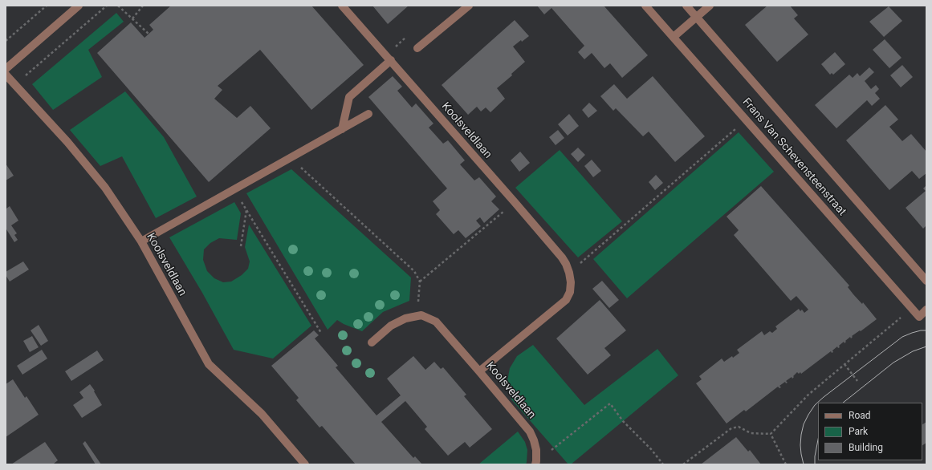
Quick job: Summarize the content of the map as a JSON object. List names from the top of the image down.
{
  "streets": {
    "street": ["Koolsveldlaan", "Frans Van Schevensteenstraat"]
  },
  "legend": ["Road", "Park", "Building"]
}
